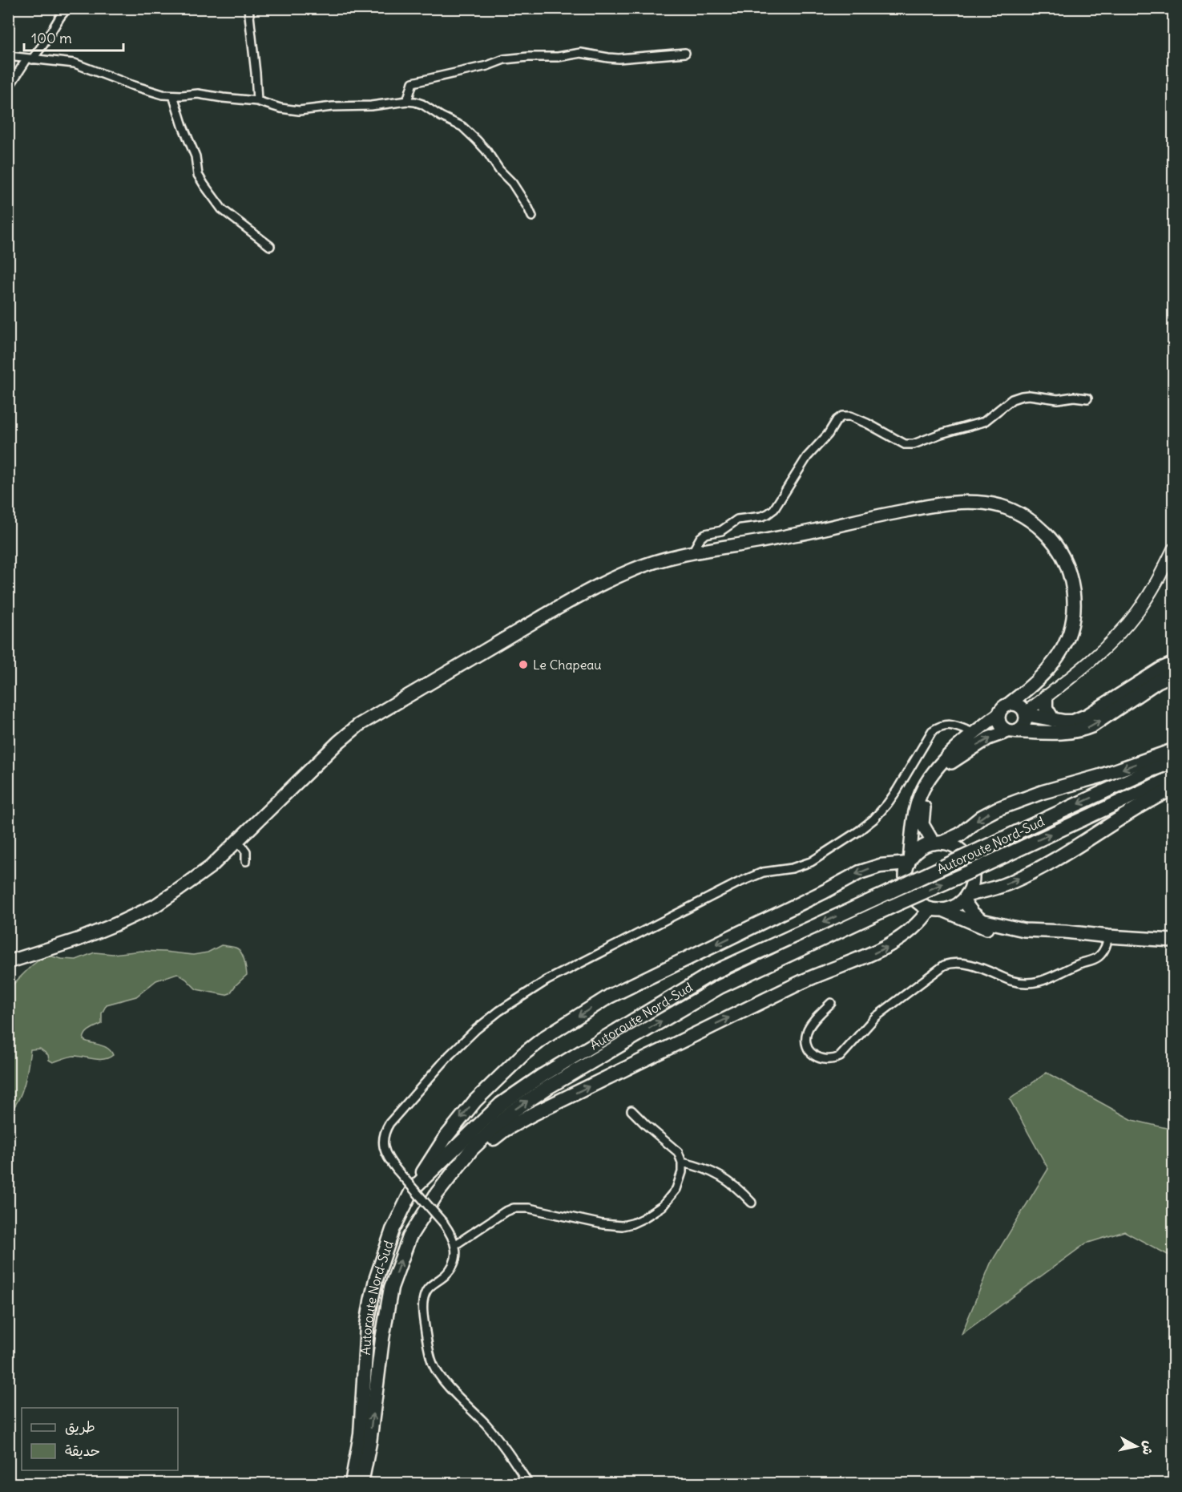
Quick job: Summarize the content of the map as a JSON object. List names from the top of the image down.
{
  "streets": {
    "highway": ["Autoroute Nord-Sud"]
  },
  "places": ["Le Chapeau"],
  "legend": ["طريق", "حديقة"],
  "scale_bar": "100 m",
  "north": "right"
}
